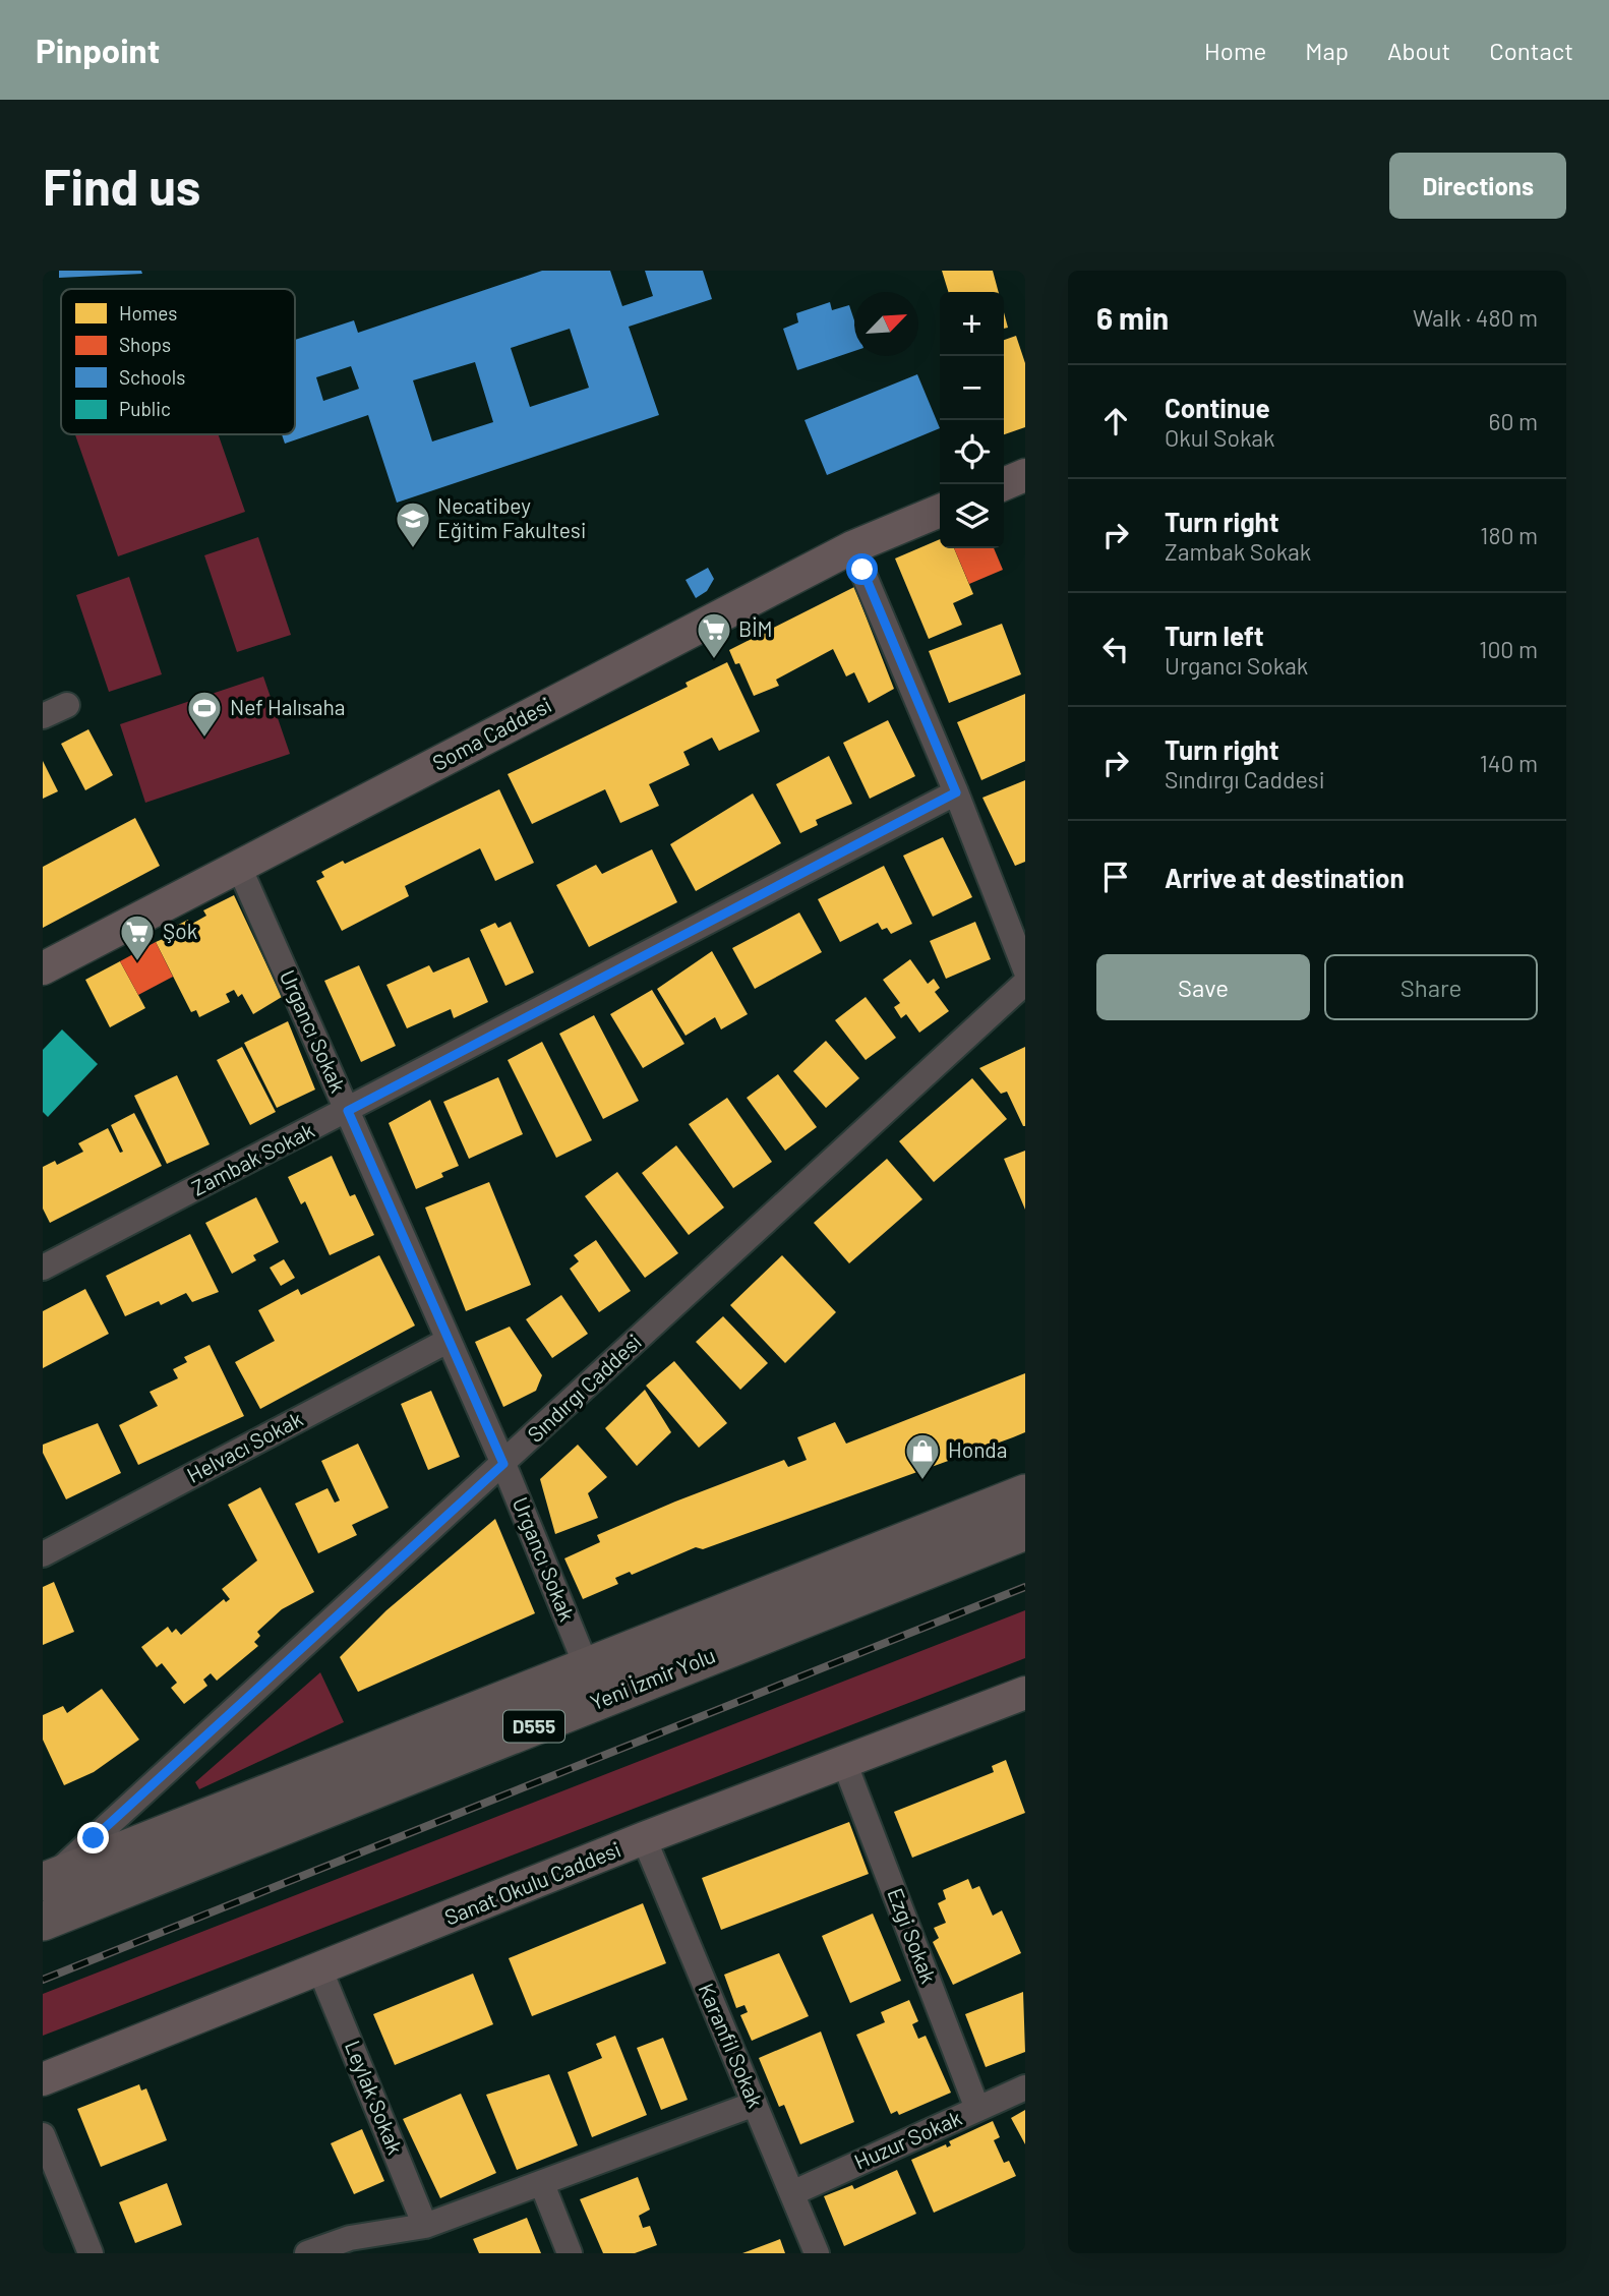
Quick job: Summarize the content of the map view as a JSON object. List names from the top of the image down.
{
  "streets": {
    "highway": ["Yeni İzmir Yolu", "D555"],
    "main road": ["Soma Caddesi", "Sanat Okulu Caddesi"],
    "street": [
      "Urgancı Sokak",
      "Zambak Sokak",
      "Sındırgı Caddesi",
      "Helvacı Sokak",
      "Ezgi Sokak",
      "Karanfil Sokak",
      "Leylak Sokak",
      "Huzur Sokak"
    ]
  },
  "crossings": [
    ["Soma Caddesi", "Urgancı Sokak"],
    ["Urgancı Sokak", "Zambak Sokak"],
    ["Urgancı Sokak", "Sındırgı Caddesi"],
    ["Urgancı Sokak", "Helvacı Sokak"],
    ["Urgancı Sokak", "Yeni İzmir Yolu"],
    ["Sındırgı Caddesi", "Yeni İzmir Yolu"],
    ["Sanat Okulu Caddesi", "Ezgi Sokak"],
    ["Sanat Okulu Caddesi", "Karanfil Sokak"],
    ["Sanat Okulu Caddesi", "Leylak Sokak"],
    ["Ezgi Sokak", "Huzur Sokak"],
    ["Karanfil Sokak", "Huzur Sokak"]
  ],
  "places": {
    "school or university": ["Necatibey Eğitim Fakultesi"],
    "supermarket": ["BİM", "Şok"],
    "sports": ["Nef Halısaha"],
    "shop": ["Honda"]
  },
  "legend": [
    "Homes",
    "Shops",
    "Schools",
    "Public"
  ],
  "north": "top right",
  "page": {
    "header": "Pinpoint",
    "nav": [
      "Home",
      "Map",
      "About",
      "Contact"
    ],
    "buttons": [
      "Directions",
      ["Save", "Share"]
    ],
    "title": "Find us",
    "heading": ["6 min", "Walk · 480 m"],
    "map_buttons": ["+", "−"],
    "list": [
      ["Continue", "Okul Sokak", "60 m"],
      ["Turn right", "Zambak Sokak", "180 m"],
      ["Turn left", "Urgancı Sokak", "100 m"],
      ["Turn right", "Sındırgı Caddesi", "140 m"],
      "Arrive at destination"
    ]
  }
}
